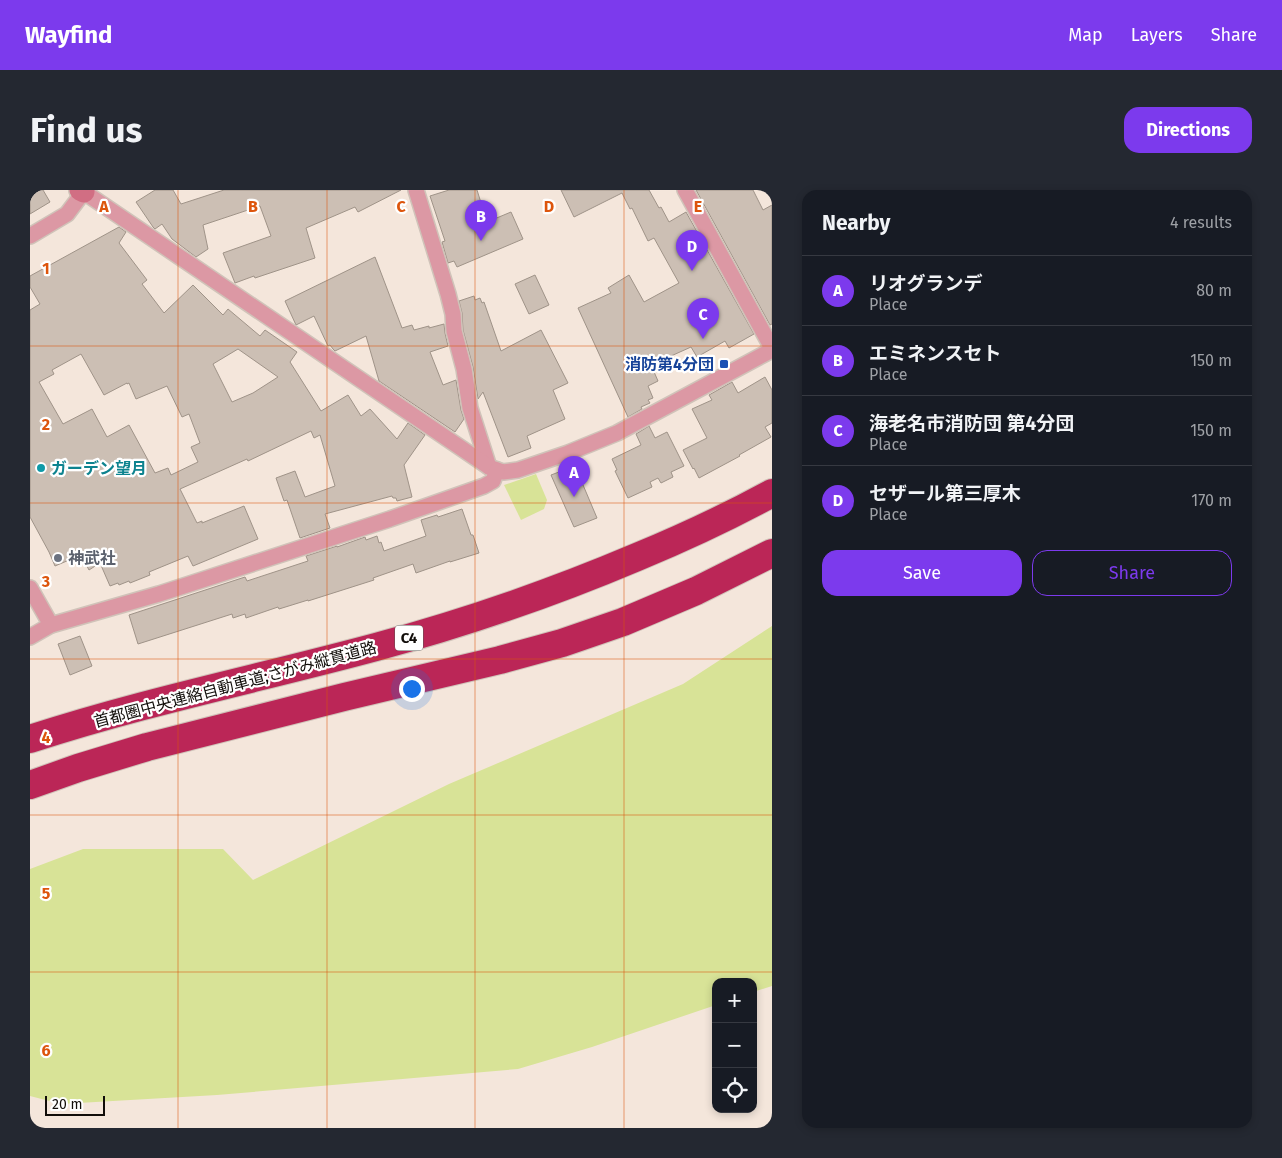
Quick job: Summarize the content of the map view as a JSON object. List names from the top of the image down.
{
  "streets": {
    "highway": ["C4", "首都圏中央連絡自動車道;さがみ縦貫道路"]
  },
  "places": {
    "transit": ["消防第4分団"],
    "other": ["ガーデン望月", "神武社"]
  },
  "scale_bar": "20 m",
  "page": {
    "header": "Wayfind",
    "nav": ["Map", "Layers", "Share"],
    "buttons": [
      "Directions",
      ["Save", "Share"]
    ],
    "title": "Find us",
    "heading": ["Nearby", "4 results"],
    "pins": [
      "B",
      "D",
      "C",
      "A"
    ],
    "list": [
      {
        "mark": "A",
        "name": "リオグランデ",
        "note": "Place",
        "value": "80 m"
      },
      {
        "mark": "B",
        "name": "エミネンスセト",
        "note": "Place",
        "value": "150 m"
      },
      {
        "mark": "C",
        "name": "海老名市消防団 第4分団",
        "note": "Place",
        "value": "150 m"
      },
      {
        "mark": "D",
        "name": "セザール第三厚木",
        "note": "Place",
        "value": "170 m"
      }
    ],
    "map_buttons": ["+", "−"],
    "scale": "20 m"
  },
  "grid": {
    "columns": [
      "A",
      "B",
      "C",
      "D",
      "E"
    ],
    "rows": [
      "1",
      "2",
      "3",
      "4",
      "5",
      "6"
    ]
  }
}
